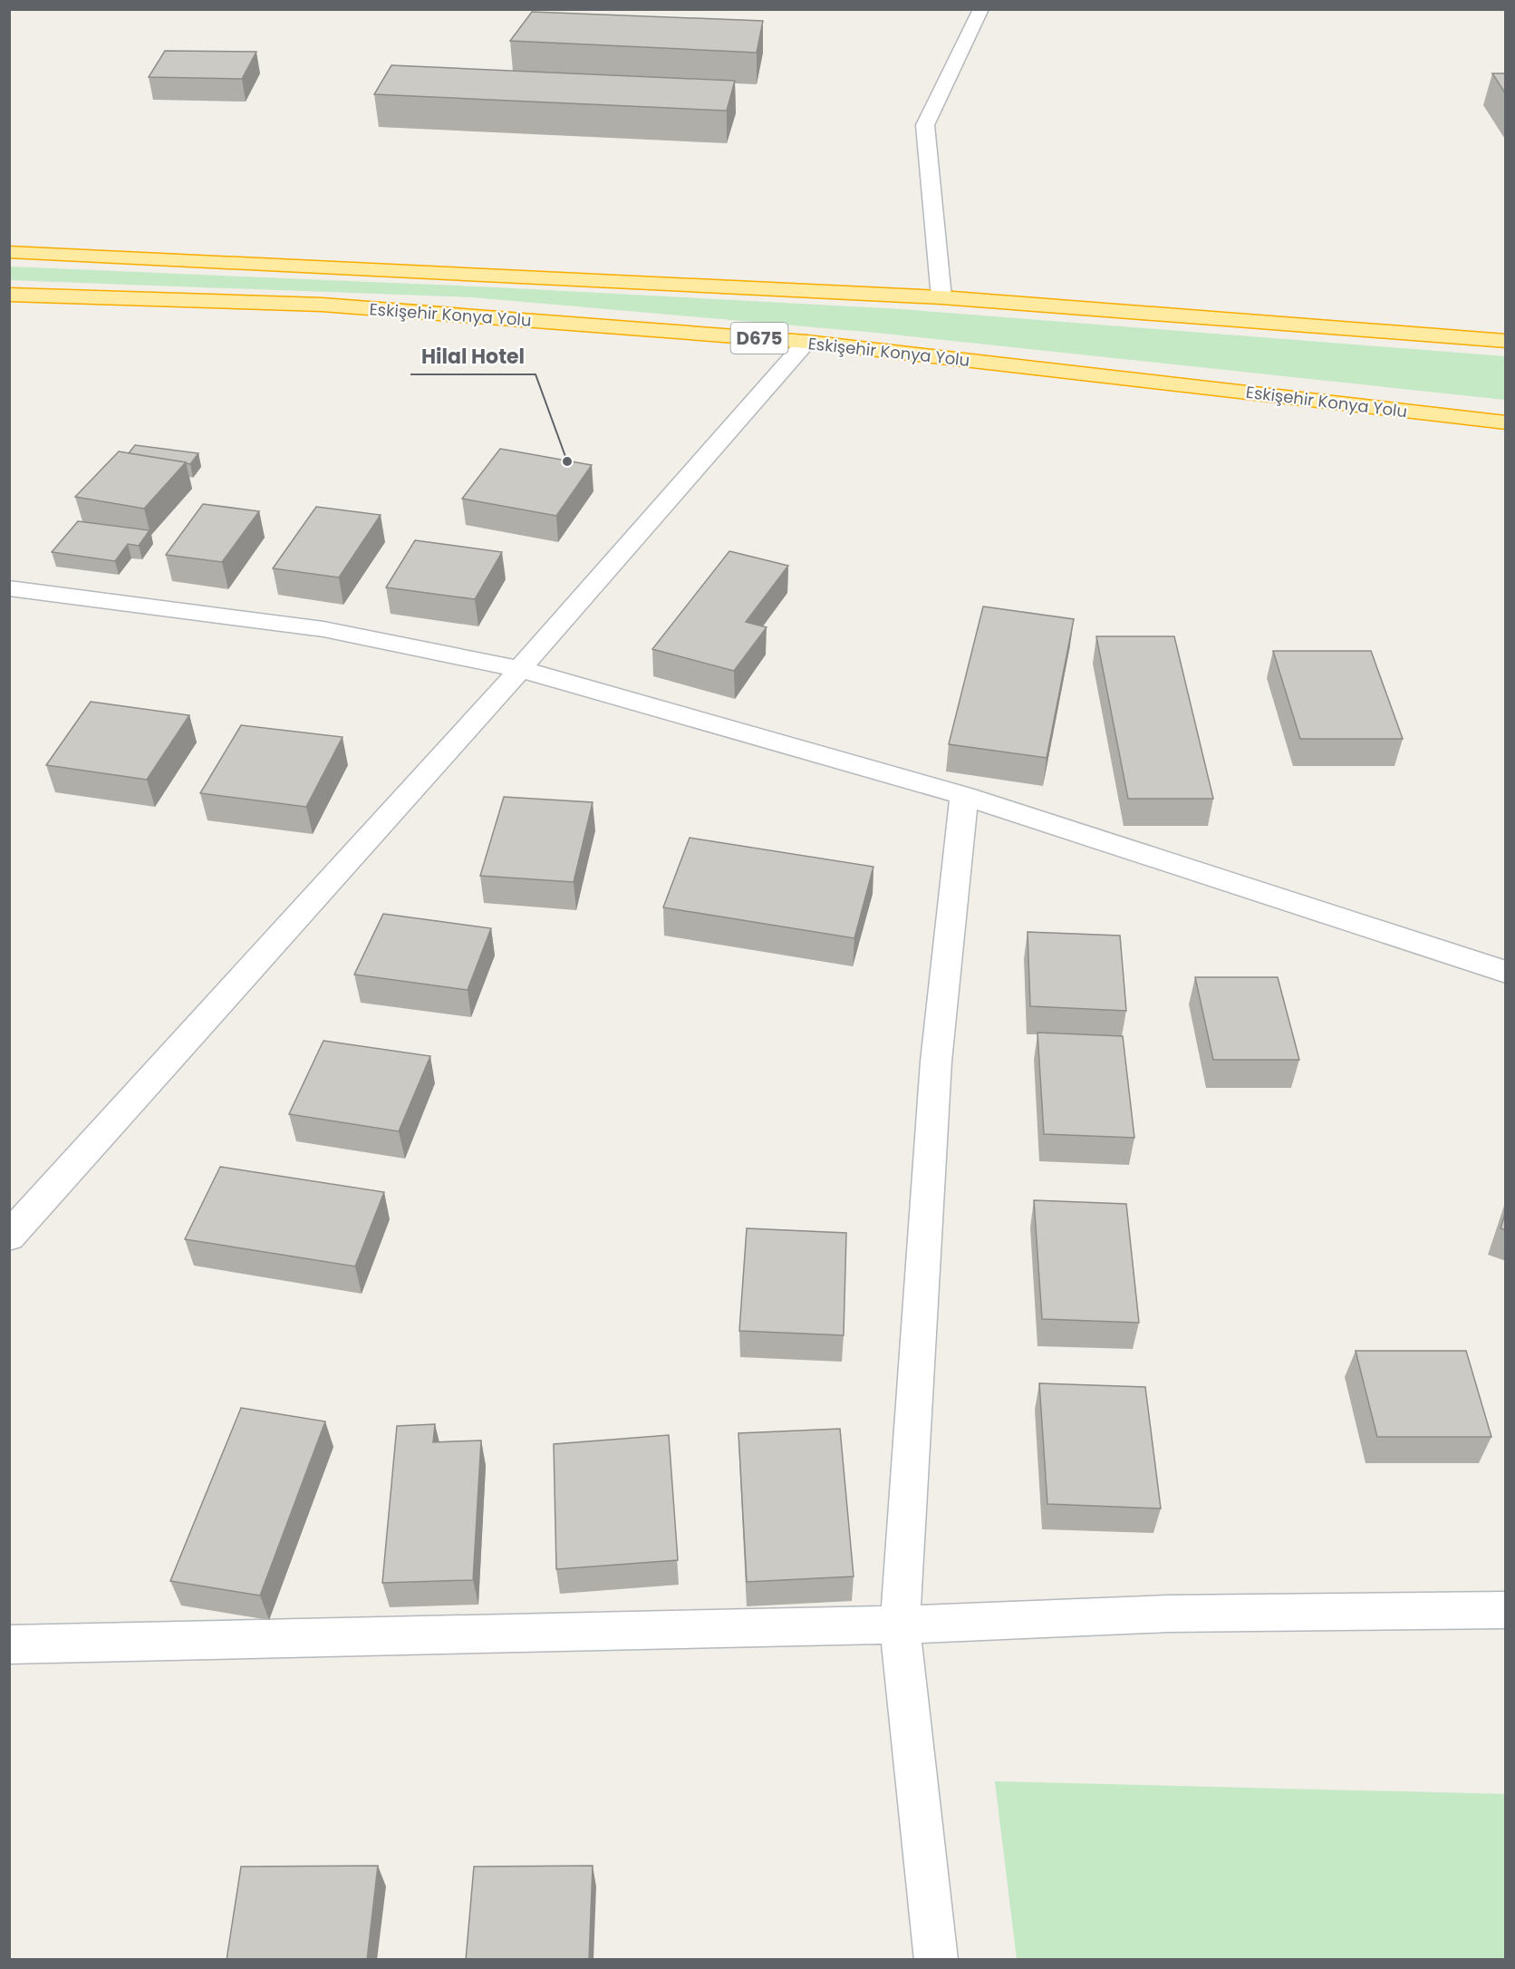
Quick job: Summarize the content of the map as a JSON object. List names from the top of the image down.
{
  "streets": {
    "highway": ["Eskişehir Konya Yolu", "D675"]
  },
  "places": ["Hilal Hotel"]
}
